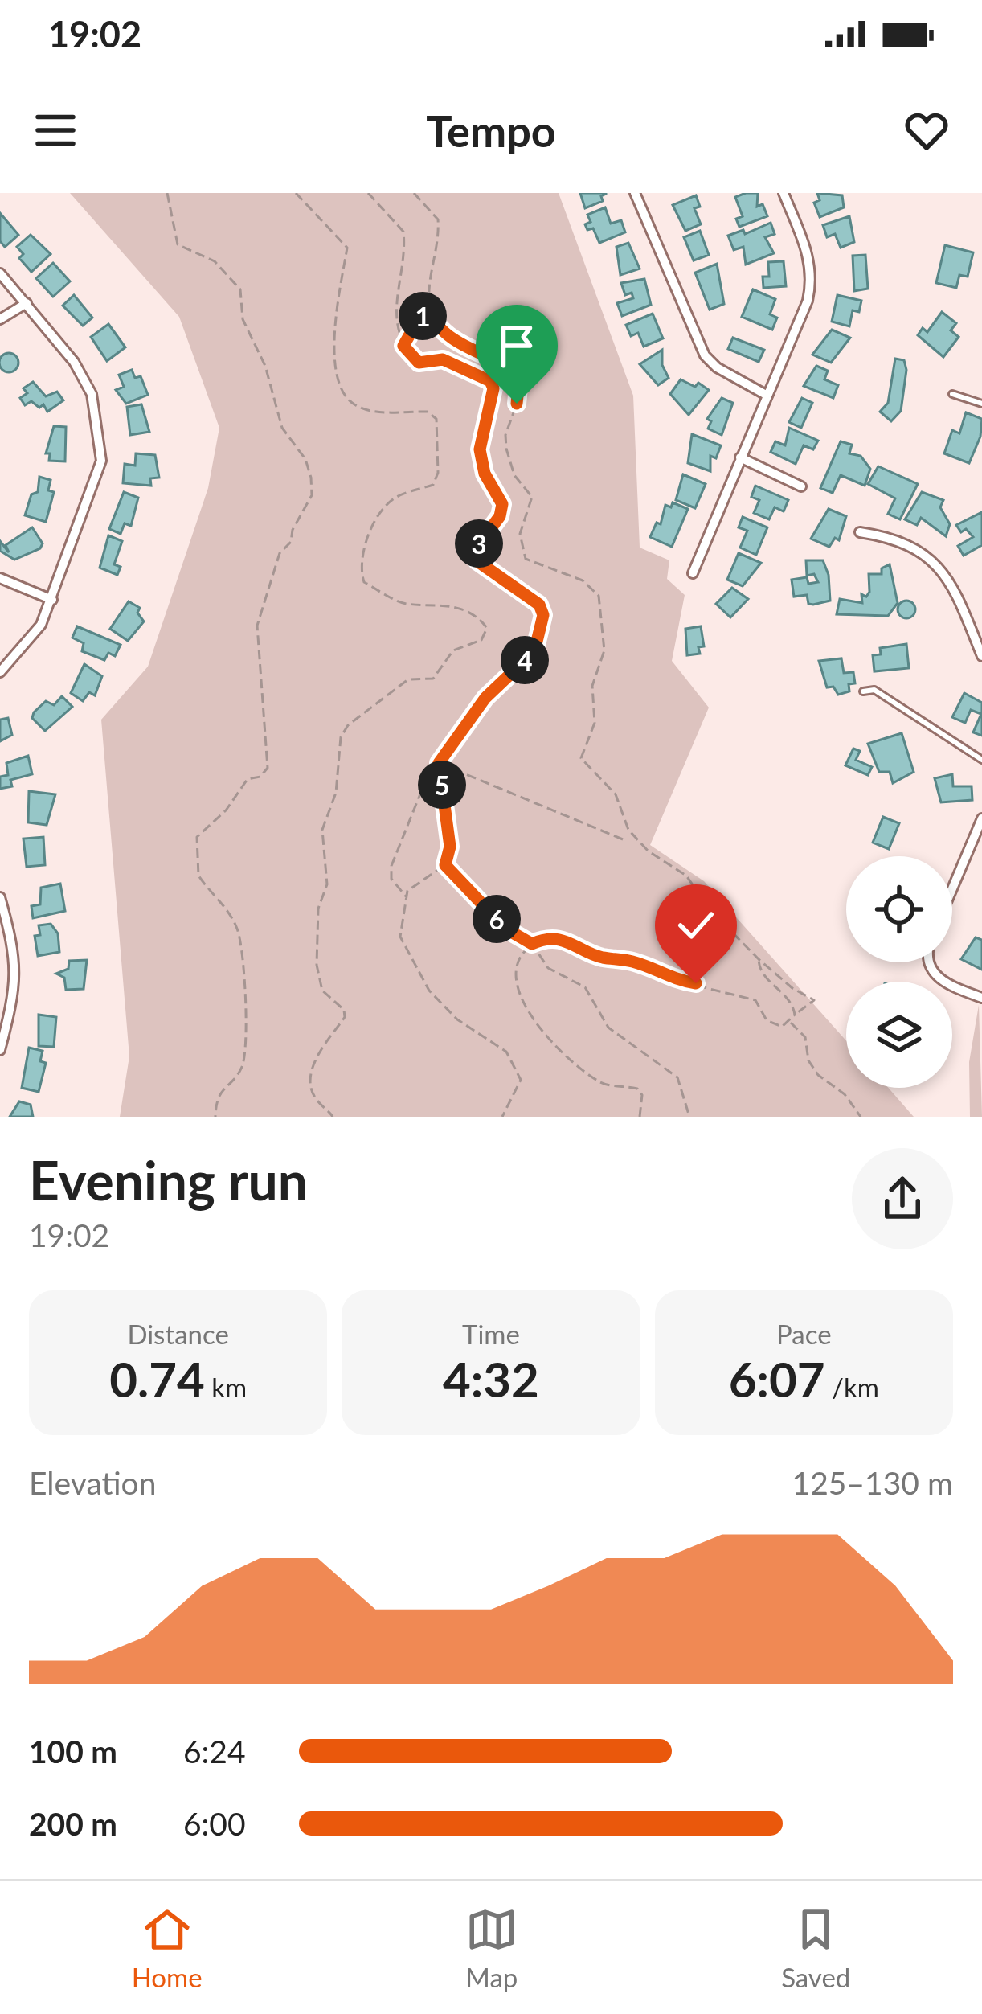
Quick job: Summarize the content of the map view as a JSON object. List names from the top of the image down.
{
  "page": {
    "status": "19:02",
    "header": "Tempo",
    "pins": [
      "1",
      "3",
      "4",
      "5",
      "6"
    ],
    "heading": ["Evening run", "19:02"],
    "stats": [
      ["Distance", "0.74 km"],
      ["Time", "4:32"],
      ["Pace", "6:07 /km"]
    ],
    "chart": ["Elevation", "125–130 m"],
    "list": [
      {
        "name": "100 m",
        "note": "6:24"
      },
      {
        "name": "200 m",
        "note": "6:00"
      }
    ],
    "tabs": ["Home", "Map", "Saved"]
  }
}
